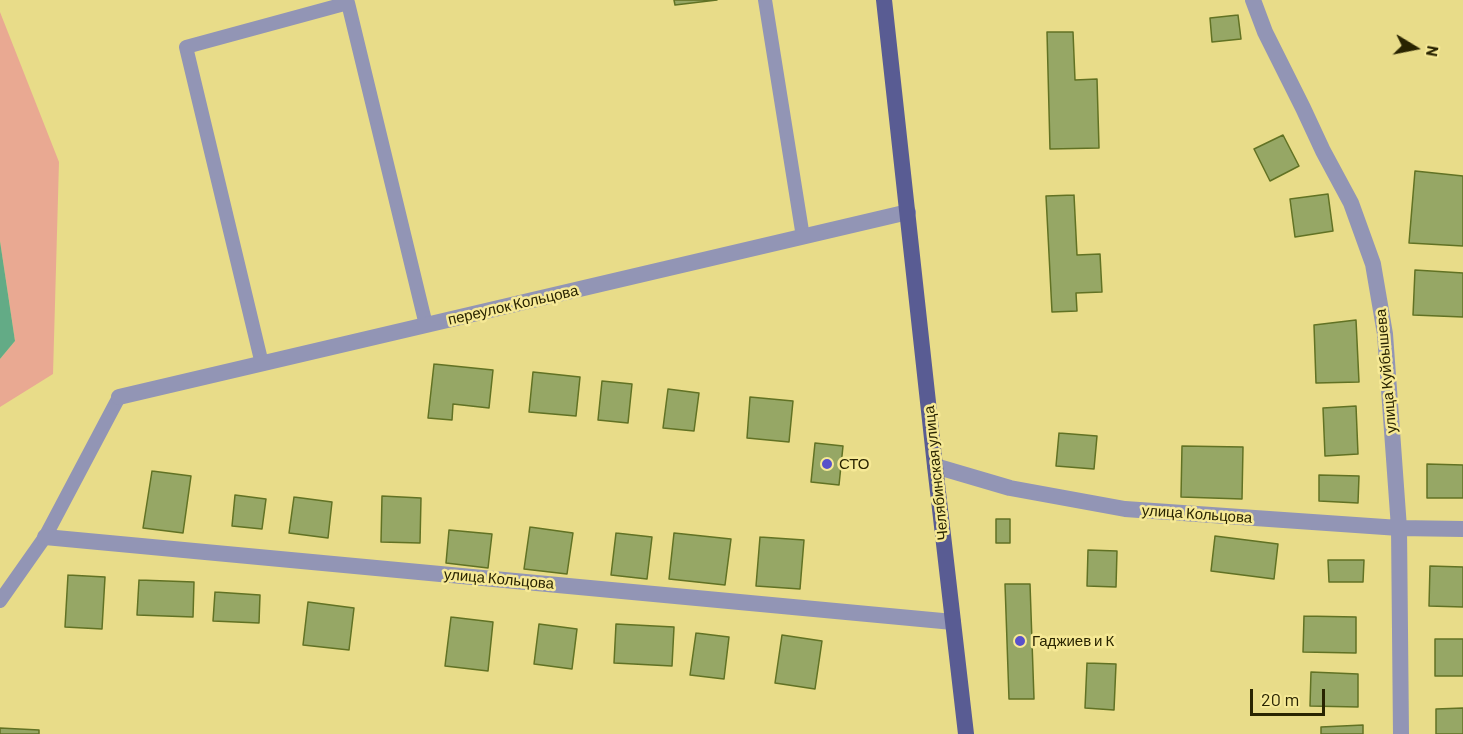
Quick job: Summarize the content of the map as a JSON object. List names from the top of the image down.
{
  "streets": {
    "main road": ["Челябинская улица"],
    "street": ["переулок Кольцова", "улица Куйбышева", "улица Кольцова"]
  },
  "crossings": [
    ["переулок Кольцова", "Челябинская улица"],
    ["улица Куйбышева", "улица Кольцова"],
    ["Челябинская улица", "улица Кольцова"]
  ],
  "places": ["СТО", "Гаджиев и К"],
  "scale_bar": "20 m",
  "north": "right"
}
